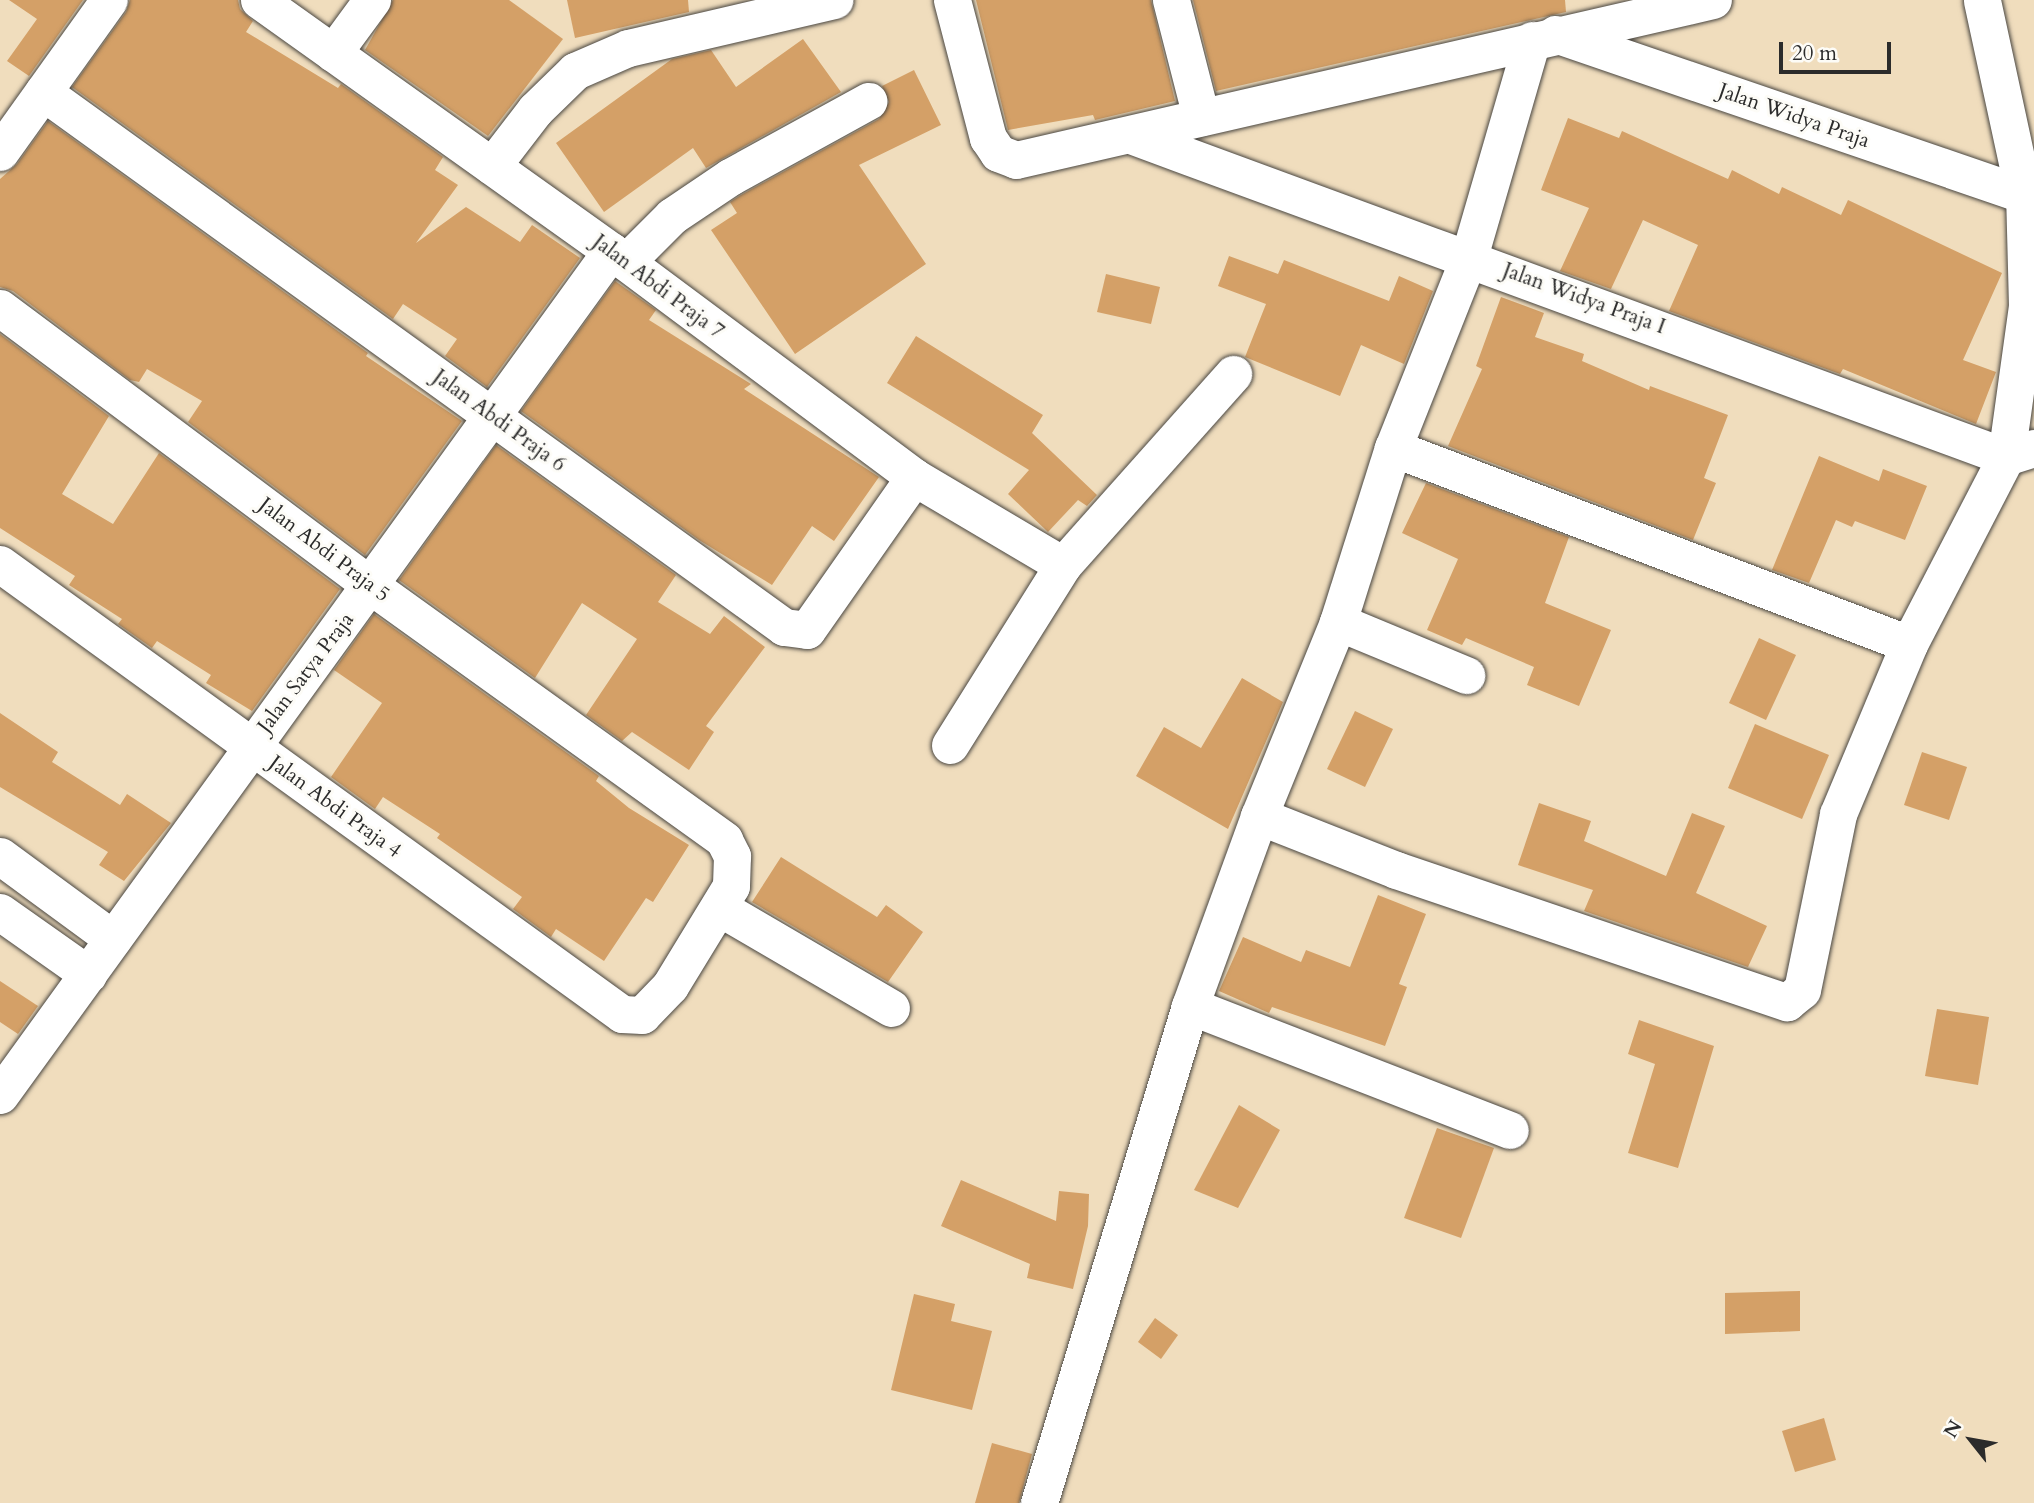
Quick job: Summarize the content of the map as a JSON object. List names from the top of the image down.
{
  "streets": {
    "street": [
      "Jalan Widya Praja",
      "Jalan Abdi Praja 7",
      "Jalan Widya Praja I",
      "Jalan Abdi Praja 6",
      "Jalan Abdi Praja 5",
      "Jalan Satya Praja",
      "Jalan Abdi Praja 4"
    ]
  },
  "crossings": [
    ["Jalan Abdi Praja 7", "Jalan Abdi Praja 6"],
    ["Jalan Abdi Praja 7", "Jalan Satya Praja"],
    ["Jalan Abdi Praja 6", "Jalan Satya Praja"],
    ["Jalan Abdi Praja 5", "Jalan Satya Praja"],
    ["Jalan Abdi Praja 5", "Jalan Abdi Praja 4"],
    ["Jalan Satya Praja", "Jalan Abdi Praja 4"]
  ],
  "scale_bar": "20 m",
  "north": "top left"
}
